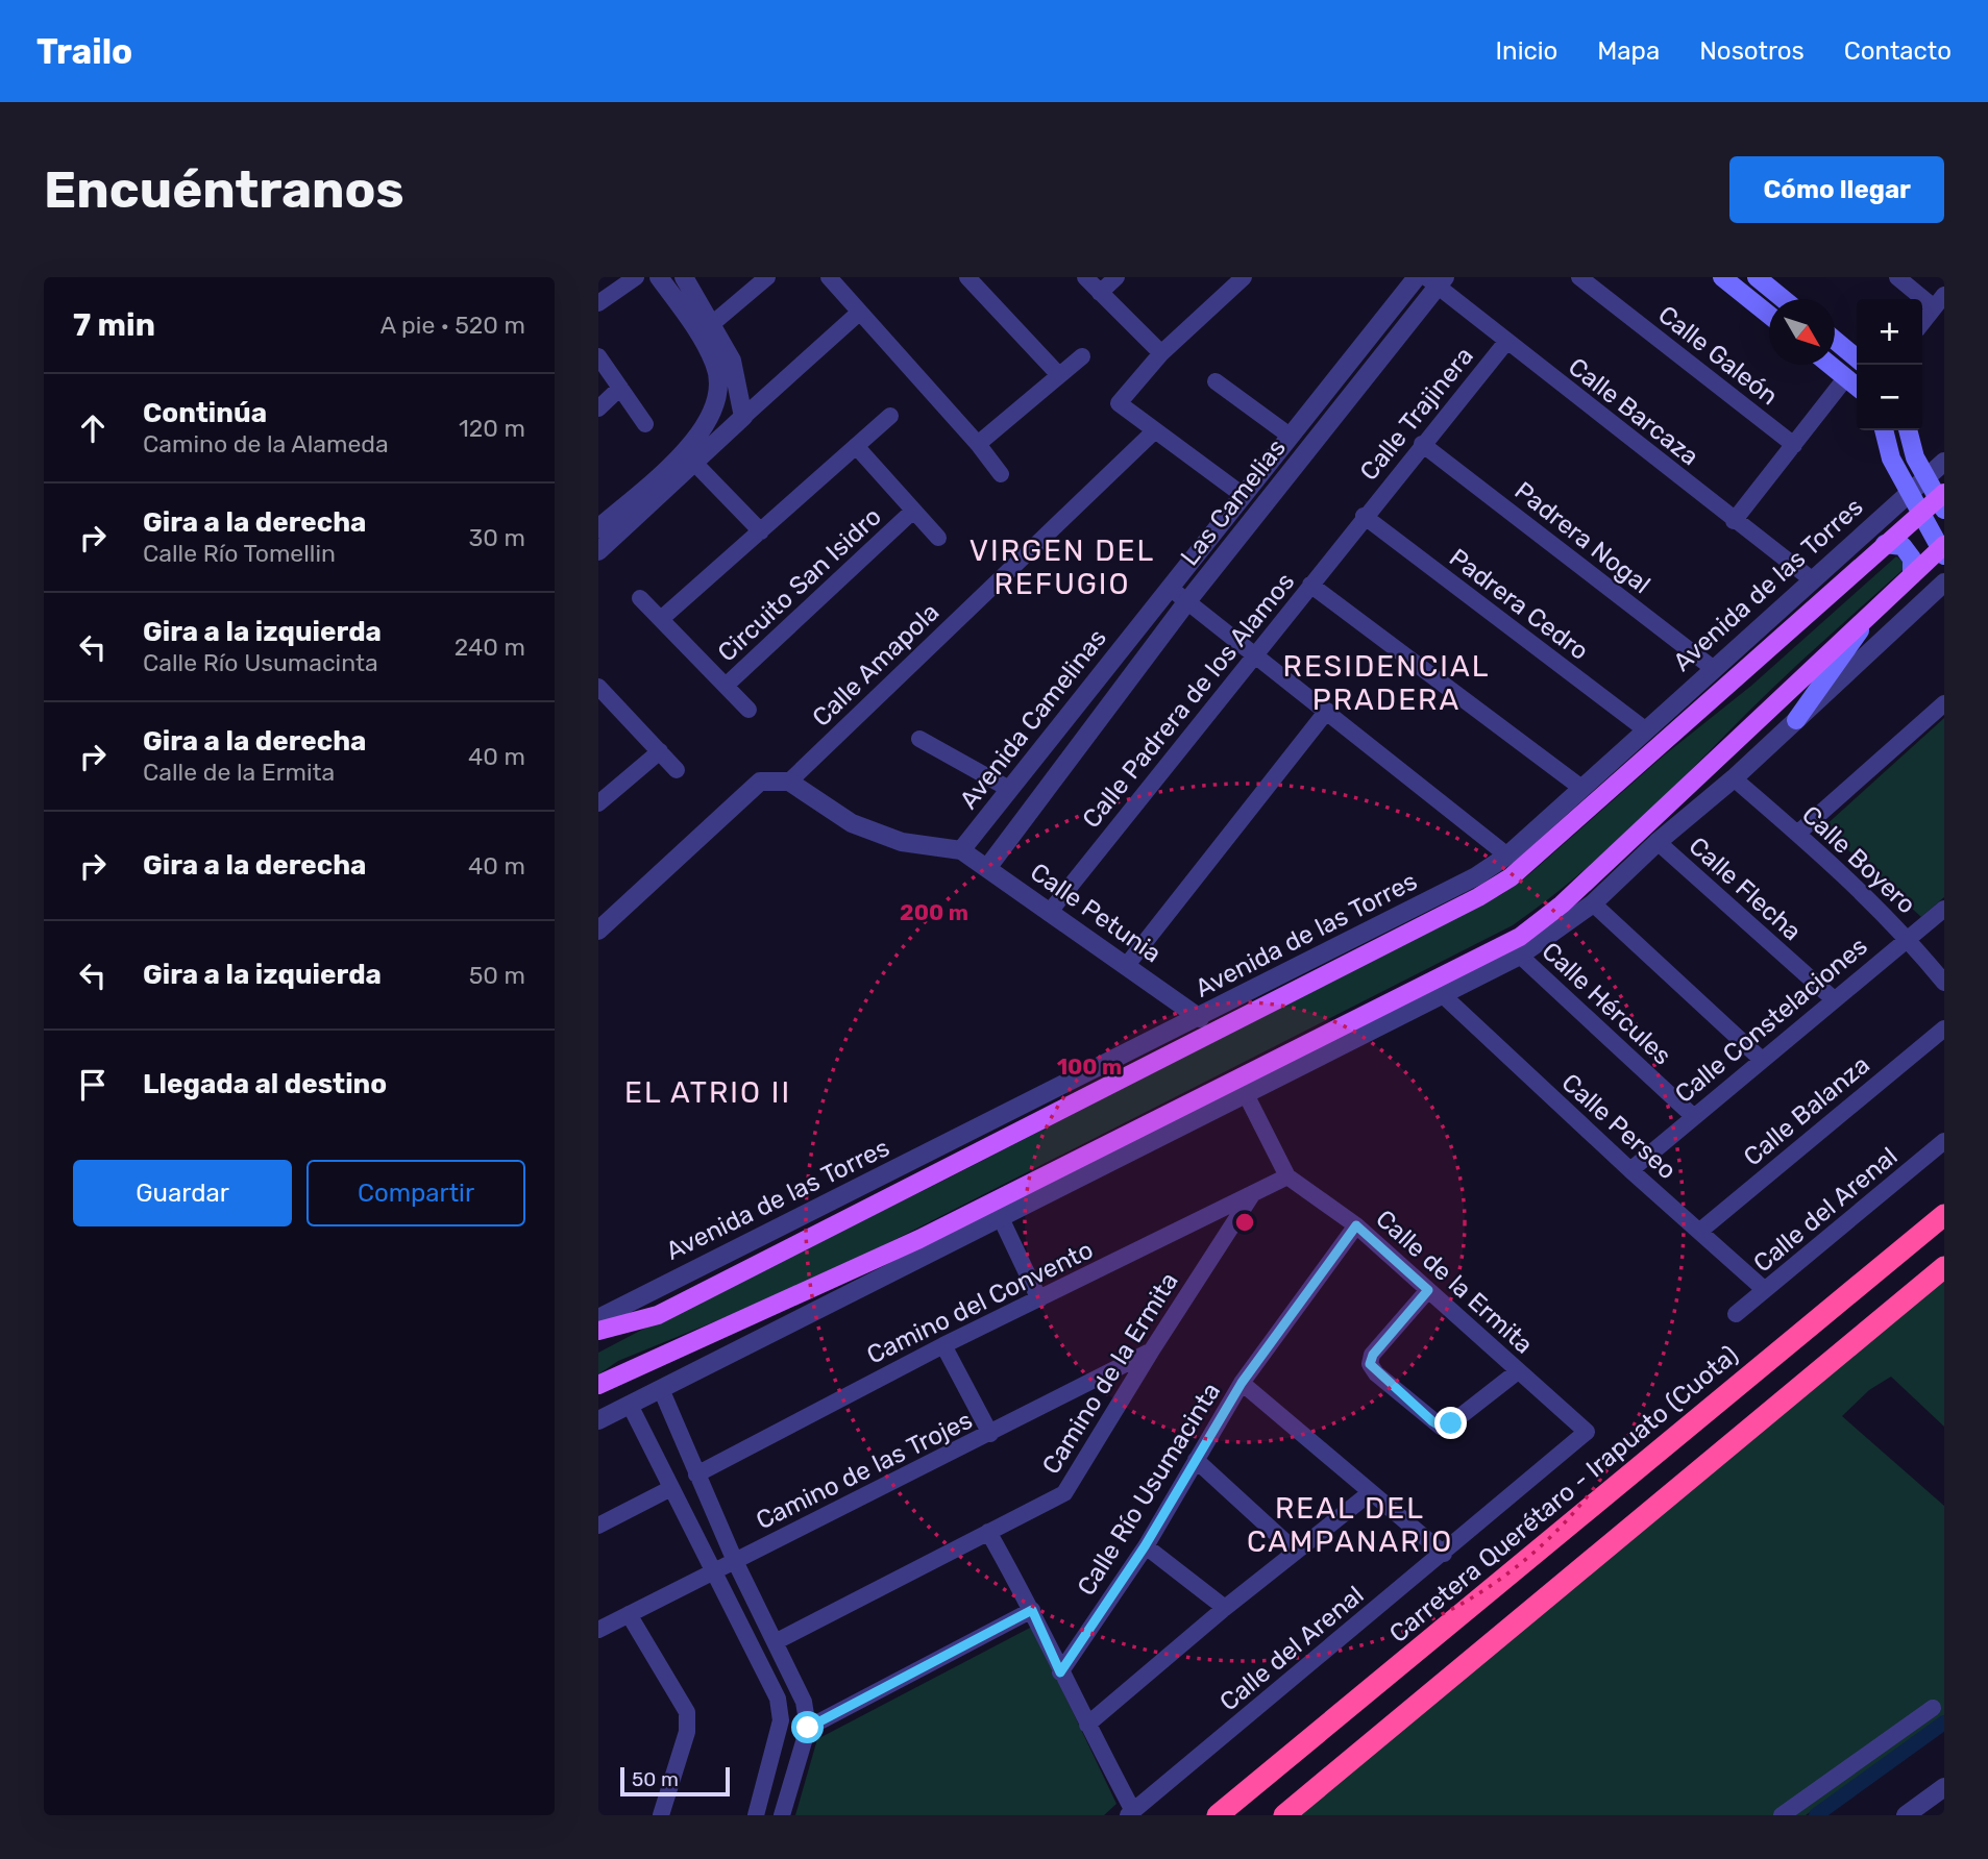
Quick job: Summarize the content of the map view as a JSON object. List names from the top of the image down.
{
  "streets": {
    "highway": ["Carretera Querétaro - Irapuato (Cuota)"],
    "main road": ["Avenida de las Torres"],
    "street": [
      "Calle Galeón",
      "Calle Barcaza",
      "Calle Trajinera",
      "Las Camelias",
      "Padrera Nogal",
      "Circuito San Isidro",
      "Padrera Cedro",
      "Calle Amapola",
      "Calle Padrera de los Alamos",
      "Avenida Camelinas",
      "Calle Boyero",
      "Calle Flecha",
      "Calle Petunia",
      "Calle Hércules",
      "Calle Constelaciones",
      "Calle Balanza",
      "Calle Perseo",
      "Calle del Arenal",
      "Calle de la Ermita",
      "Camino del Convento",
      "Camino de la Ermita",
      "Camino de las Trojes",
      "Calle Río Usumacinta"
    ]
  },
  "crossings": [
    ["Calle Barcaza", "Calle Trajinera"],
    ["Calle Barcaza", "Las Camelias"],
    ["Calle Barcaza", "Avenida de las Torres"],
    ["Calle Trajinera", "Padrera Nogal"],
    ["Calle Trajinera", "Padrera Cedro"],
    ["Calle Trajinera", "Calle Padrera de los Alamos"],
    ["Las Camelias", "Calle Petunia"],
    ["Padrera Nogal", "Avenida de las Torres"],
    ["Avenida de las Torres", "Padrera Cedro"],
    ["Avenida de las Torres", "Calle Petunia"],
    ["Padrera Cedro", "Calle Padrera de los Alamos"],
    ["Calle Padrera de los Alamos", "Calle Petunia"],
    ["Avenida Camelinas", "Calle Petunia"],
    ["Calle Boyero", "Calle Constelaciones"],
    ["Calle Flecha", "Calle Constelaciones"],
    ["Calle Hércules", "Calle Constelaciones"],
    ["Calle Constelaciones", "Calle Perseo"],
    ["Calle Balanza", "Calle Perseo"],
    ["Calle Perseo", "Calle del Arenal"],
    ["Calle del Arenal", "Calle de la Ermita"],
    ["Calle de la Ermita", "Camino del Convento"],
    ["Calle de la Ermita", "Calle Río Usumacinta"],
    ["Camino del Convento", "Camino de la Ermita"],
    ["Camino de la Ermita", "Camino de las Trojes"]
  ],
  "districts": [
    "VIRGEN DEL REFUGIO",
    "RESIDENCIAL PRADERA",
    "EL ATRIO II",
    "REAL DEL CAMPANARIO"
  ],
  "scale_bar": "50 m",
  "north": "bottom right",
  "page": {
    "header": "Trailo",
    "nav": [
      "Inicio",
      "Mapa",
      "Nosotros",
      "Contacto"
    ],
    "buttons": [
      "Cómo llegar",
      ["Guardar", "Compartir"]
    ],
    "title": "Encuéntranos",
    "heading": ["7 min", "A pie · 520 m"],
    "map_buttons": ["+", "−"],
    "list": [
      ["Continúa", "Camino de la Alameda", "120 m"],
      ["Gira a la derecha", "Calle Río Tomellin", "30 m"],
      ["Gira a la izquierda", "Calle Río Usumacinta", "240 m"],
      ["Gira a la derecha", "Calle de la Ermita", "40 m"],
      ["Gira a la derecha", "40 m"],
      ["Gira a la izquierda", "50 m"],
      "Llegada al destino"
    ],
    "scale": "50 m"
  },
  "rings": ["200 m", "100 m"]
}
